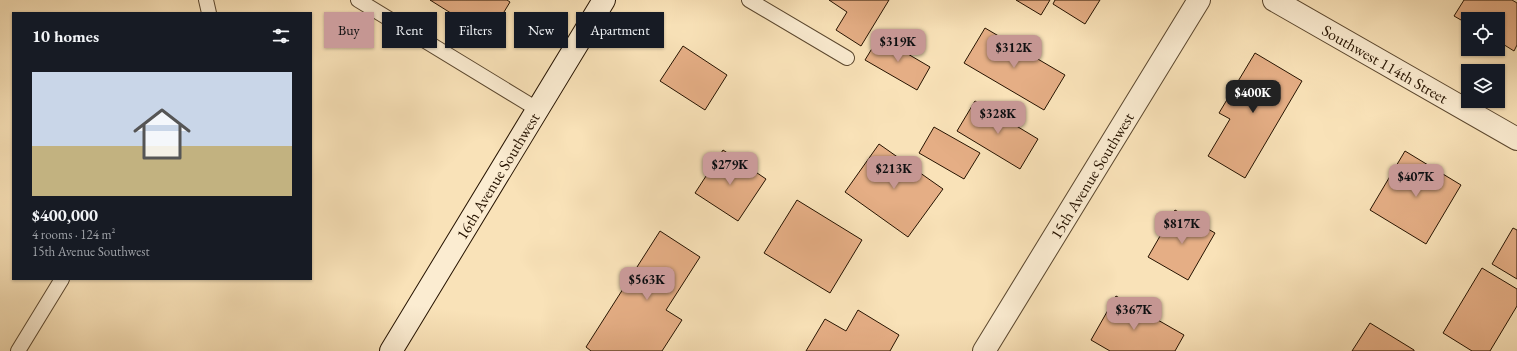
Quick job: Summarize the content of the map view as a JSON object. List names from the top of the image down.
{
  "streets": {
    "street": ["Southwest 114th Street", "16th Avenue Southwest", "15th Avenue Southwest"]
  },
  "page": {
    "chip": [
      "Buy",
      "Rent",
      "Filters",
      "New",
      "Apartment"
    ],
    "heading": "10 homes",
    "price": [
      "$319K",
      "$312K",
      "$400K",
      "$328K",
      "$279K",
      "$213K",
      "$407K",
      "$817K",
      "$563K",
      "$367K"
    ],
    "list": [
      {
        "name": "$400,000",
        "note": "4 rooms · 124 m² · 15th Avenue Southwest"
      }
    ]
  }
}
